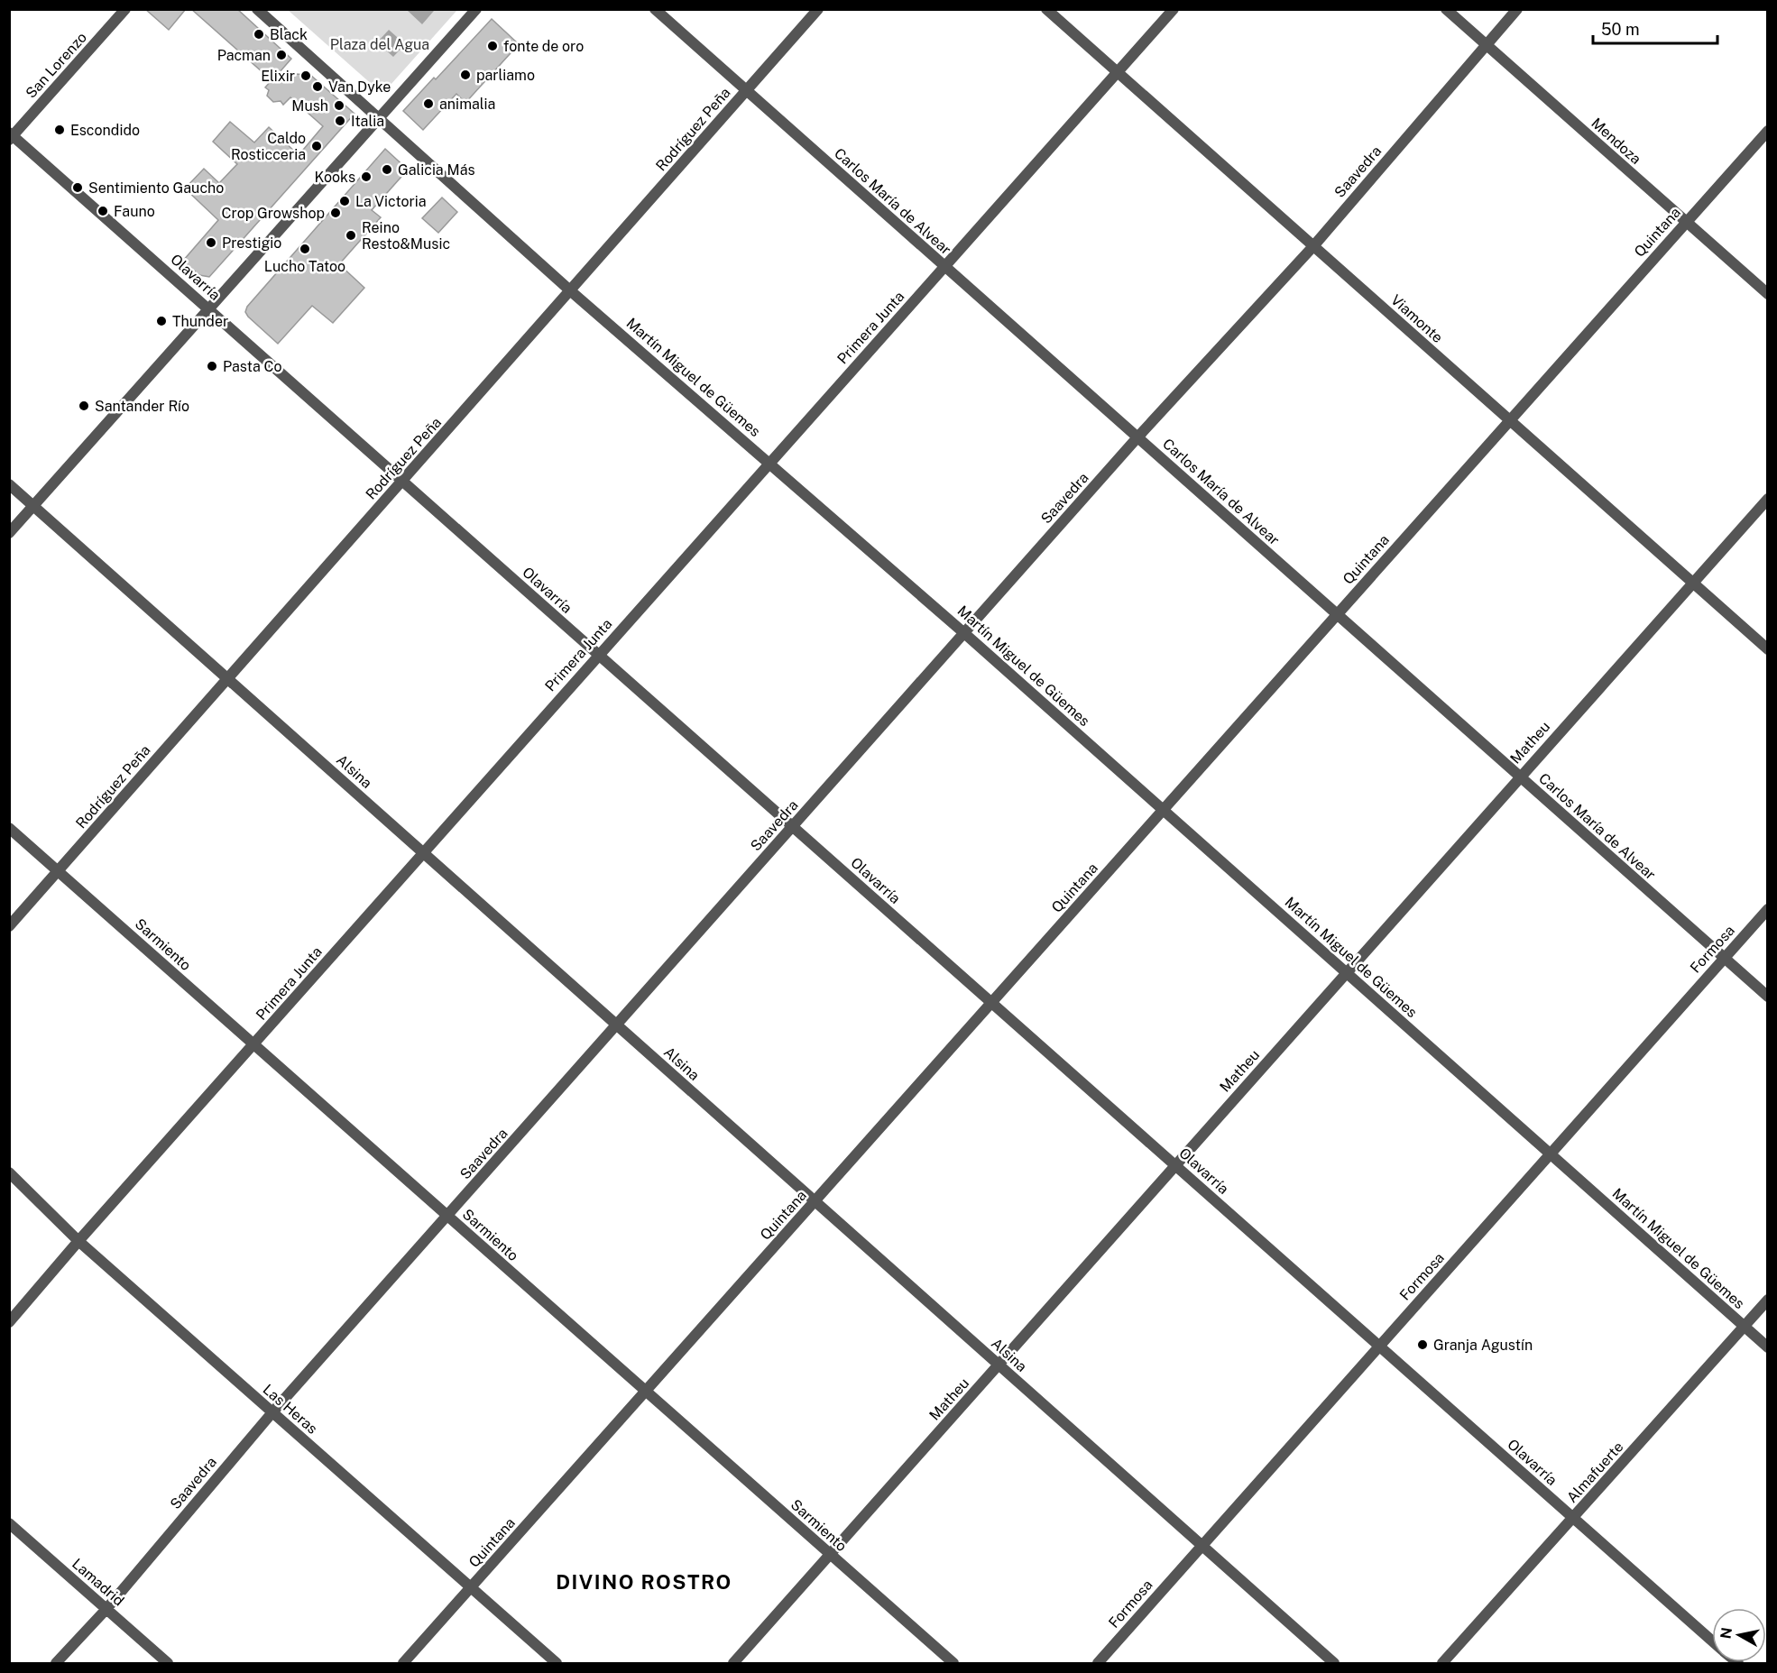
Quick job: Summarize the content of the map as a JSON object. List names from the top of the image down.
{
  "streets": {
    "street": [
      "San Lorenzo",
      "Rodríguez Peña",
      "Mendoza",
      "Saavedra",
      "Carlos María de Alvear",
      "Quintana",
      "Olavarría",
      "Viamonte",
      "Primera Junta",
      "Martín Miguel de Güemes",
      "Matheu",
      "Alsina",
      "Sarmiento",
      "Formosa",
      "Las Heras",
      "Almafuerte",
      "Lamadrid"
    ]
  },
  "crossings": [
    ["San Lorenzo", "Olavarría"],
    ["Rodríguez Peña", "Carlos María de Alvear"],
    ["Rodríguez Peña", "Olavarría"],
    ["Rodríguez Peña", "Martín Miguel de Güemes"],
    ["Rodríguez Peña", "Alsina"],
    ["Rodríguez Peña", "Sarmiento"],
    ["Mendoza", "Saavedra"],
    ["Mendoza", "Quintana"],
    ["Saavedra", "Carlos María de Alvear"],
    ["Saavedra", "Olavarría"],
    ["Saavedra", "Viamonte"],
    ["Saavedra", "Martín Miguel de Güemes"],
    ["Saavedra", "Alsina"],
    ["Saavedra", "Sarmiento"],
    ["Saavedra", "Las Heras"],
    ["Saavedra", "Lamadrid"],
    ["Carlos María de Alvear", "Quintana"],
    ["Carlos María de Alvear", "Primera Junta"],
    ["Carlos María de Alvear", "Matheu"],
    ["Carlos María de Alvear", "Formosa"],
    ["Quintana", "Olavarría"],
    ["Quintana", "Viamonte"],
    ["Quintana", "Martín Miguel de Güemes"],
    ["Quintana", "Alsina"],
    ["Quintana", "Sarmiento"],
    ["Quintana", "Las Heras"],
    ["Olavarría", "Primera Junta"],
    ["Olavarría", "Matheu"],
    ["Olavarría", "Formosa"],
    ["Olavarría", "Almafuerte"],
    ["Viamonte", "Primera Junta"],
    ["Viamonte", "Matheu"],
    ["Primera Junta", "Martín Miguel de Güemes"],
    ["Primera Junta", "Alsina"],
    ["Primera Junta", "Sarmiento"],
    ["Primera Junta", "Las Heras"],
    ["Martín Miguel de Güemes", "Matheu"],
    ["Martín Miguel de Güemes", "Formosa"],
    ["Martín Miguel de Güemes", "Almafuerte"],
    ["Matheu", "Alsina"],
    ["Matheu", "Sarmiento"],
    ["Alsina", "Formosa"]
  ],
  "districts": ["DIVINO ROSTRO"],
  "parks": ["Plaza del Agua"],
  "places": [
    "Black",
    "fonte de oro",
    "Pacman",
    "parliamo",
    "Elixir",
    "Van Dyke",
    "animalia",
    "Mush",
    "Italia",
    "Escondido",
    "Caldo Rosticceria",
    "Galicia Más",
    "Kooks",
    "Sentimiento Gaucho",
    "La Victoria",
    "Fauno",
    "Crop Growshop",
    "Reino Resto&Music",
    "Prestigio",
    "Lucho Tatoo",
    "Thunder",
    "Pasta Co",
    "Santander Río",
    "Granja Agustín"
  ],
  "scale_bar": "50 m",
  "north": "left"
}
